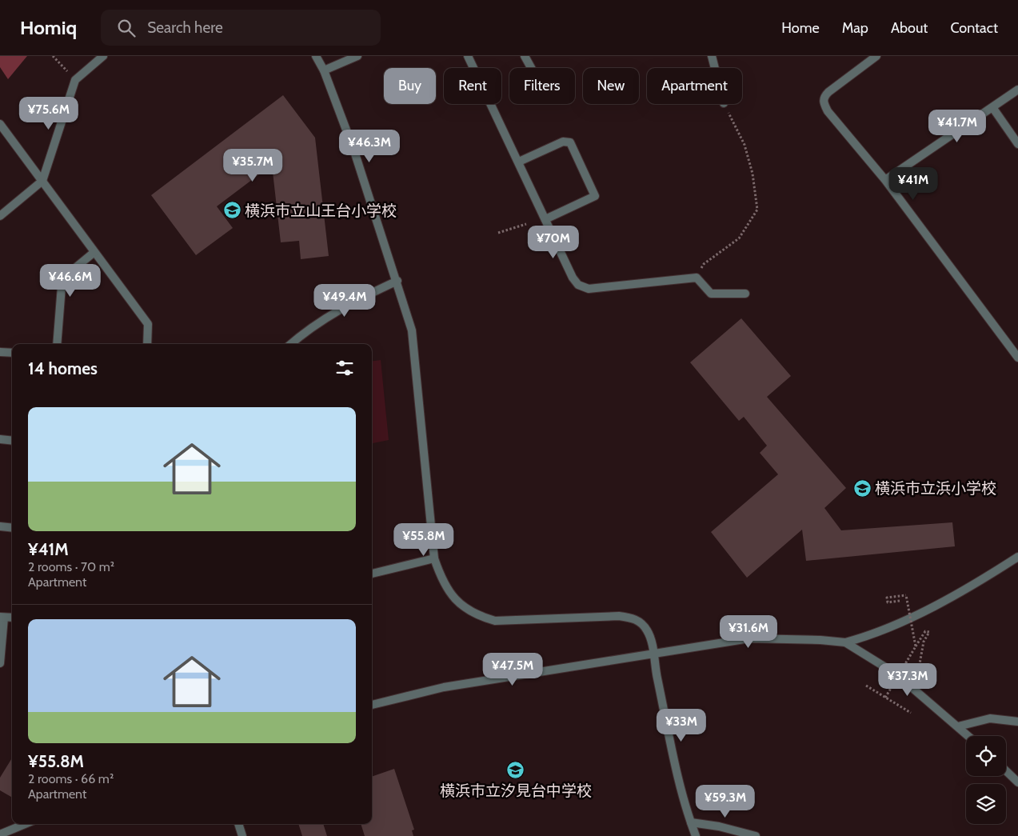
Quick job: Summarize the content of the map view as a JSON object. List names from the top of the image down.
{
  "places": {
    "school or university": ["横浜市立山王台小学校", "横浜市立浜小学校", "横浜市立汐見台中学校"]
  },
  "page": {
    "header": "Homiq",
    "search": "Search here",
    "nav": [
      "Home",
      "Map",
      "About",
      "Contact"
    ],
    "chip": [
      "Buy",
      "Rent",
      "Filters",
      "New",
      "Apartment"
    ],
    "price": [
      "¥75.6M",
      "¥41.7M",
      "¥46.3M",
      "¥35.7M",
      "¥41M",
      "¥70M",
      "¥46.6M",
      "¥49.4M",
      "¥55.8M",
      "¥31.6M",
      "¥47.5M",
      "¥37.3M",
      "¥33M",
      "¥59.3M"
    ],
    "heading": "14 homes",
    "list": [
      {
        "name": "¥41M",
        "note": "2 rooms · 70 m² · Apartment"
      },
      {
        "name": "¥55.8M",
        "note": "2 rooms · 66 m² · Apartment"
      }
    ]
  }
}
